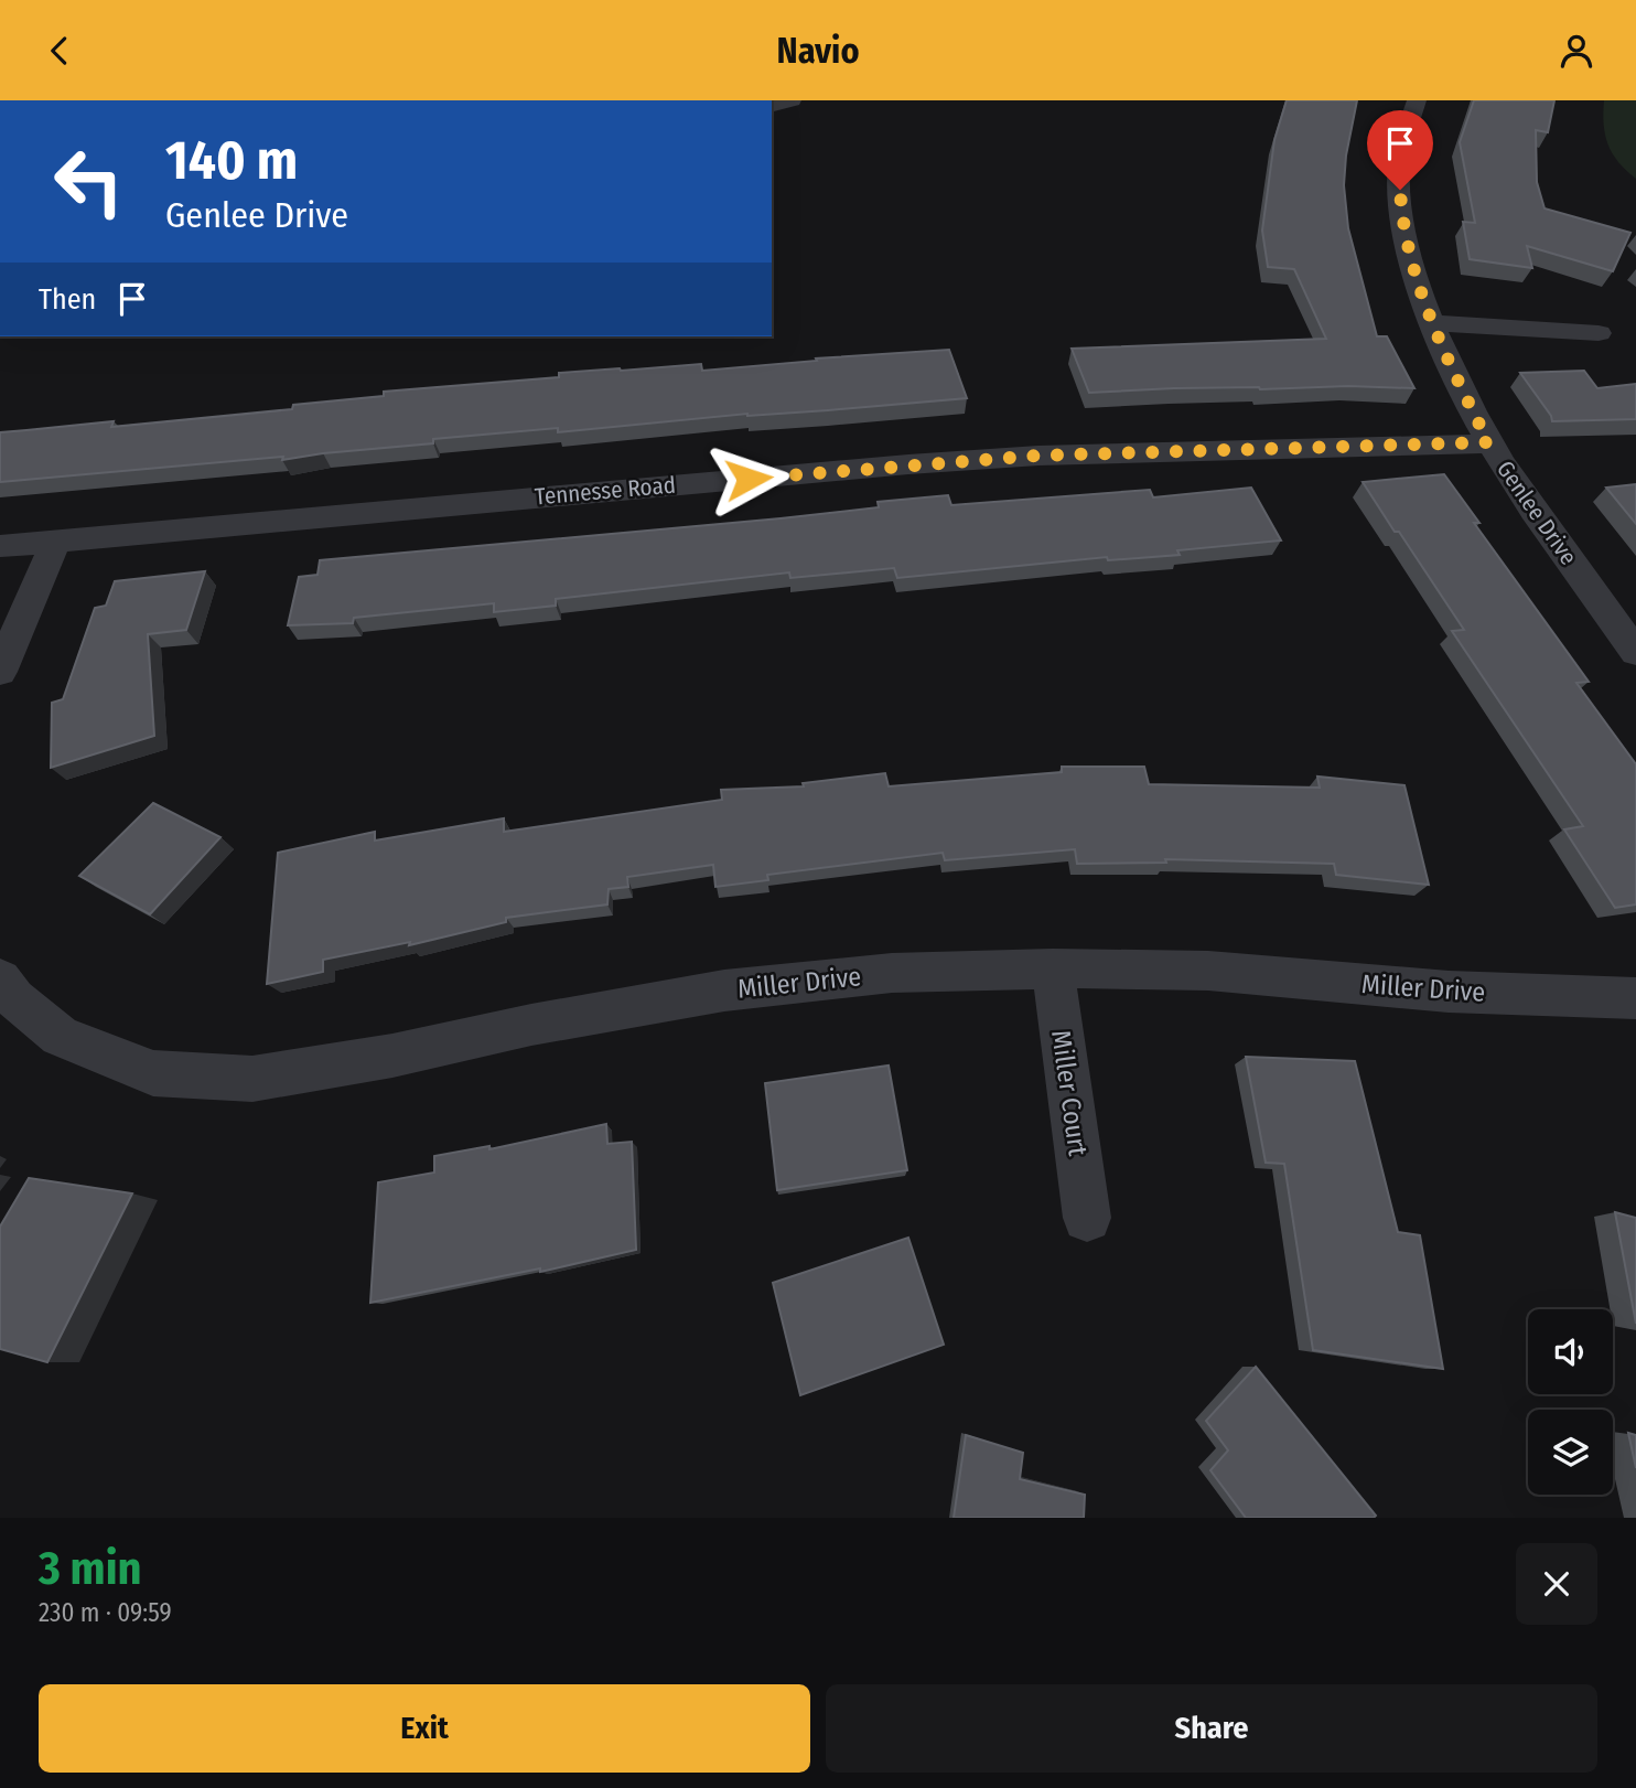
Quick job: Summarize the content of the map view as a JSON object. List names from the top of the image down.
{
  "streets": {
    "street": [
      "Tennesse Road",
      "Genlee Drive",
      "Miller Drive",
      "Miller Court"
    ]
  },
  "crossings": [
    ["Tennesse Road", "Genlee Drive"],
    ["Miller Drive", "Miller Court"]
  ],
  "page": {
    "header": "Navio",
    "turn": ["140 m", "Genlee Drive"],
    "then": "Then",
    "heading": ["3 min", "230 m · 09:59"],
    "buttons": ["Exit", "Share"]
  }
}
